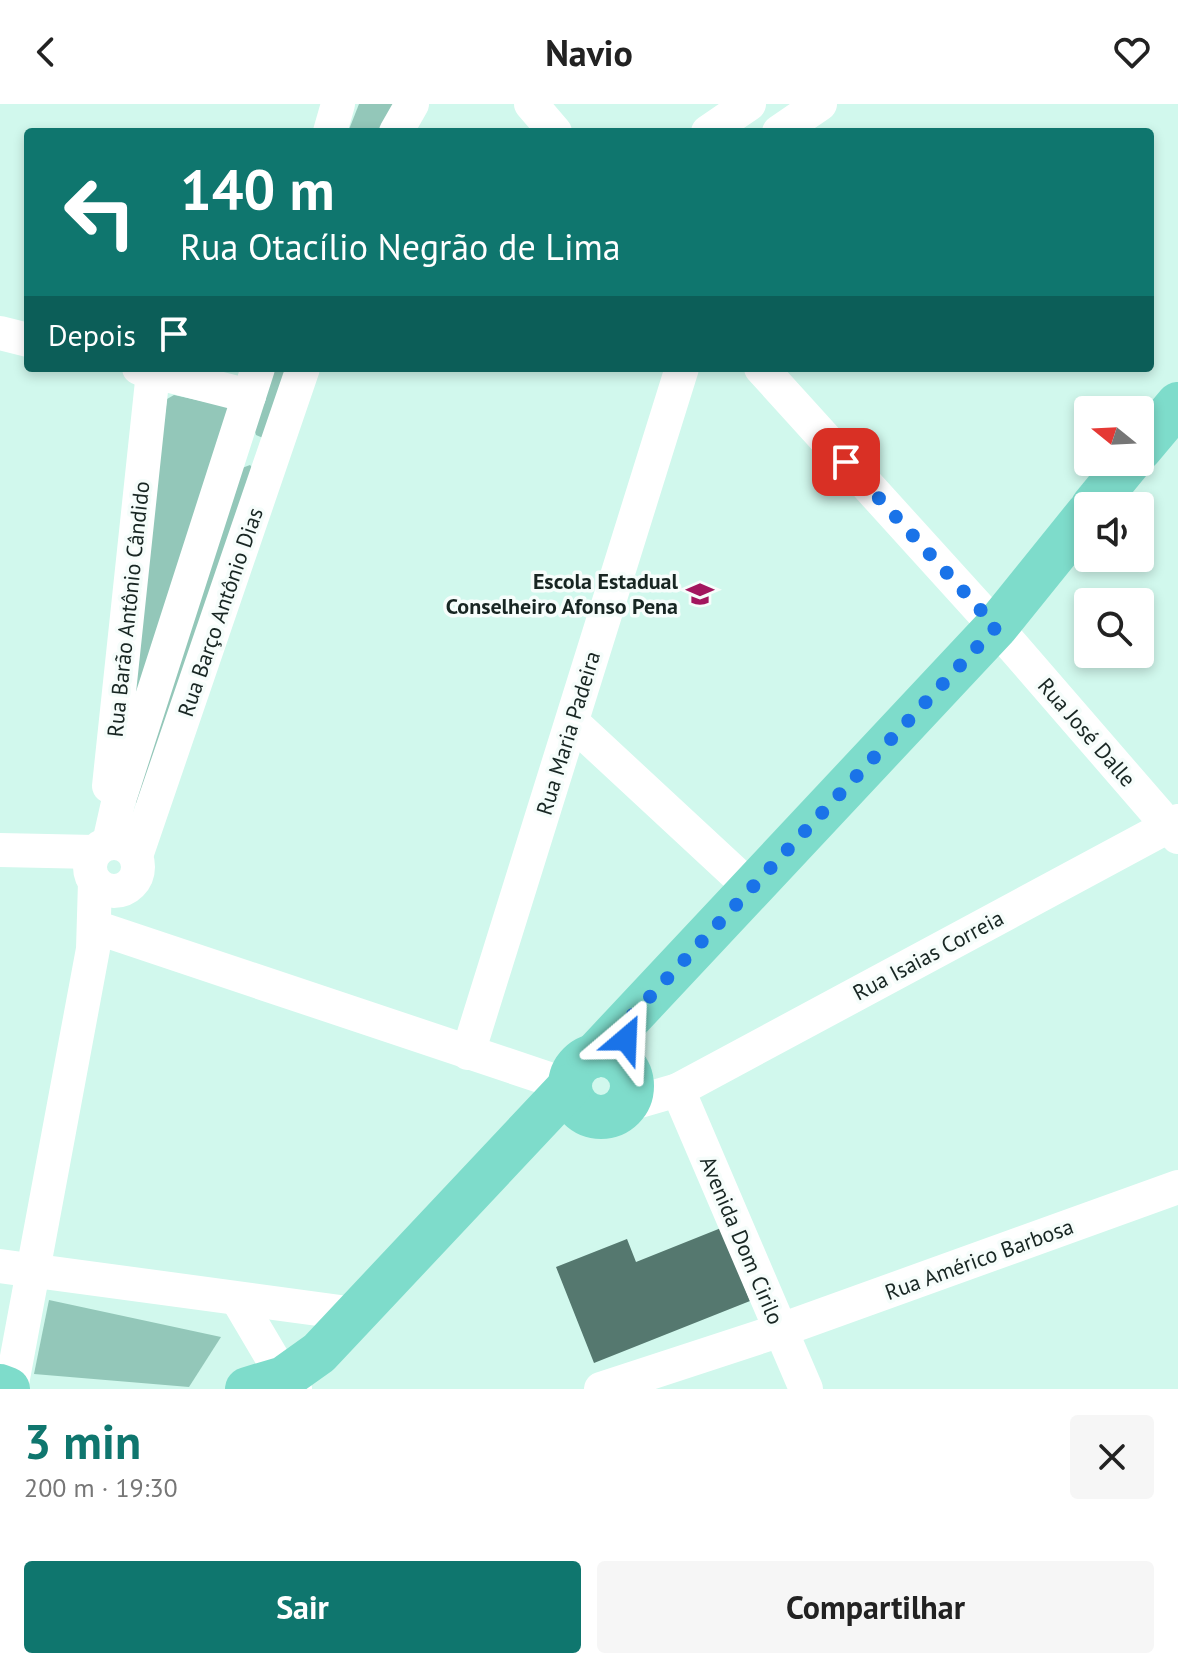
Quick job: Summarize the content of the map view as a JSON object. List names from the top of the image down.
{
  "streets": {
    "street": [
      "Rua Barão Antônio Cândido",
      "Rua Barço Antônio Dias",
      "Rua José Dalle",
      "Rua Maria Padeira",
      "Rua Isaias Correia",
      "Avenida Dom Cirilo",
      "Rua Américo Barbosa"
    ]
  },
  "crossings": [
    ["Rua Barão Antônio Cândido", "Rua Barço Antônio Dias"],
    ["Rua José Dalle", "Rua Isaias Correia"],
    ["Rua Isaias Correia", "Avenida Dom Cirilo"],
    ["Avenida Dom Cirilo", "Rua Américo Barbosa"]
  ],
  "places": {
    "school or university": ["Escola Estadual Conselheiro Afonso Pena"]
  },
  "north": "left",
  "page": {
    "header": "Navio",
    "turn": ["140 m", "Rua Otacílio Negrão de Lima"],
    "then": "Depois",
    "heading": ["3 min", "200 m · 19:30"],
    "buttons": ["Sair", "Compartilhar"]
  }
}
